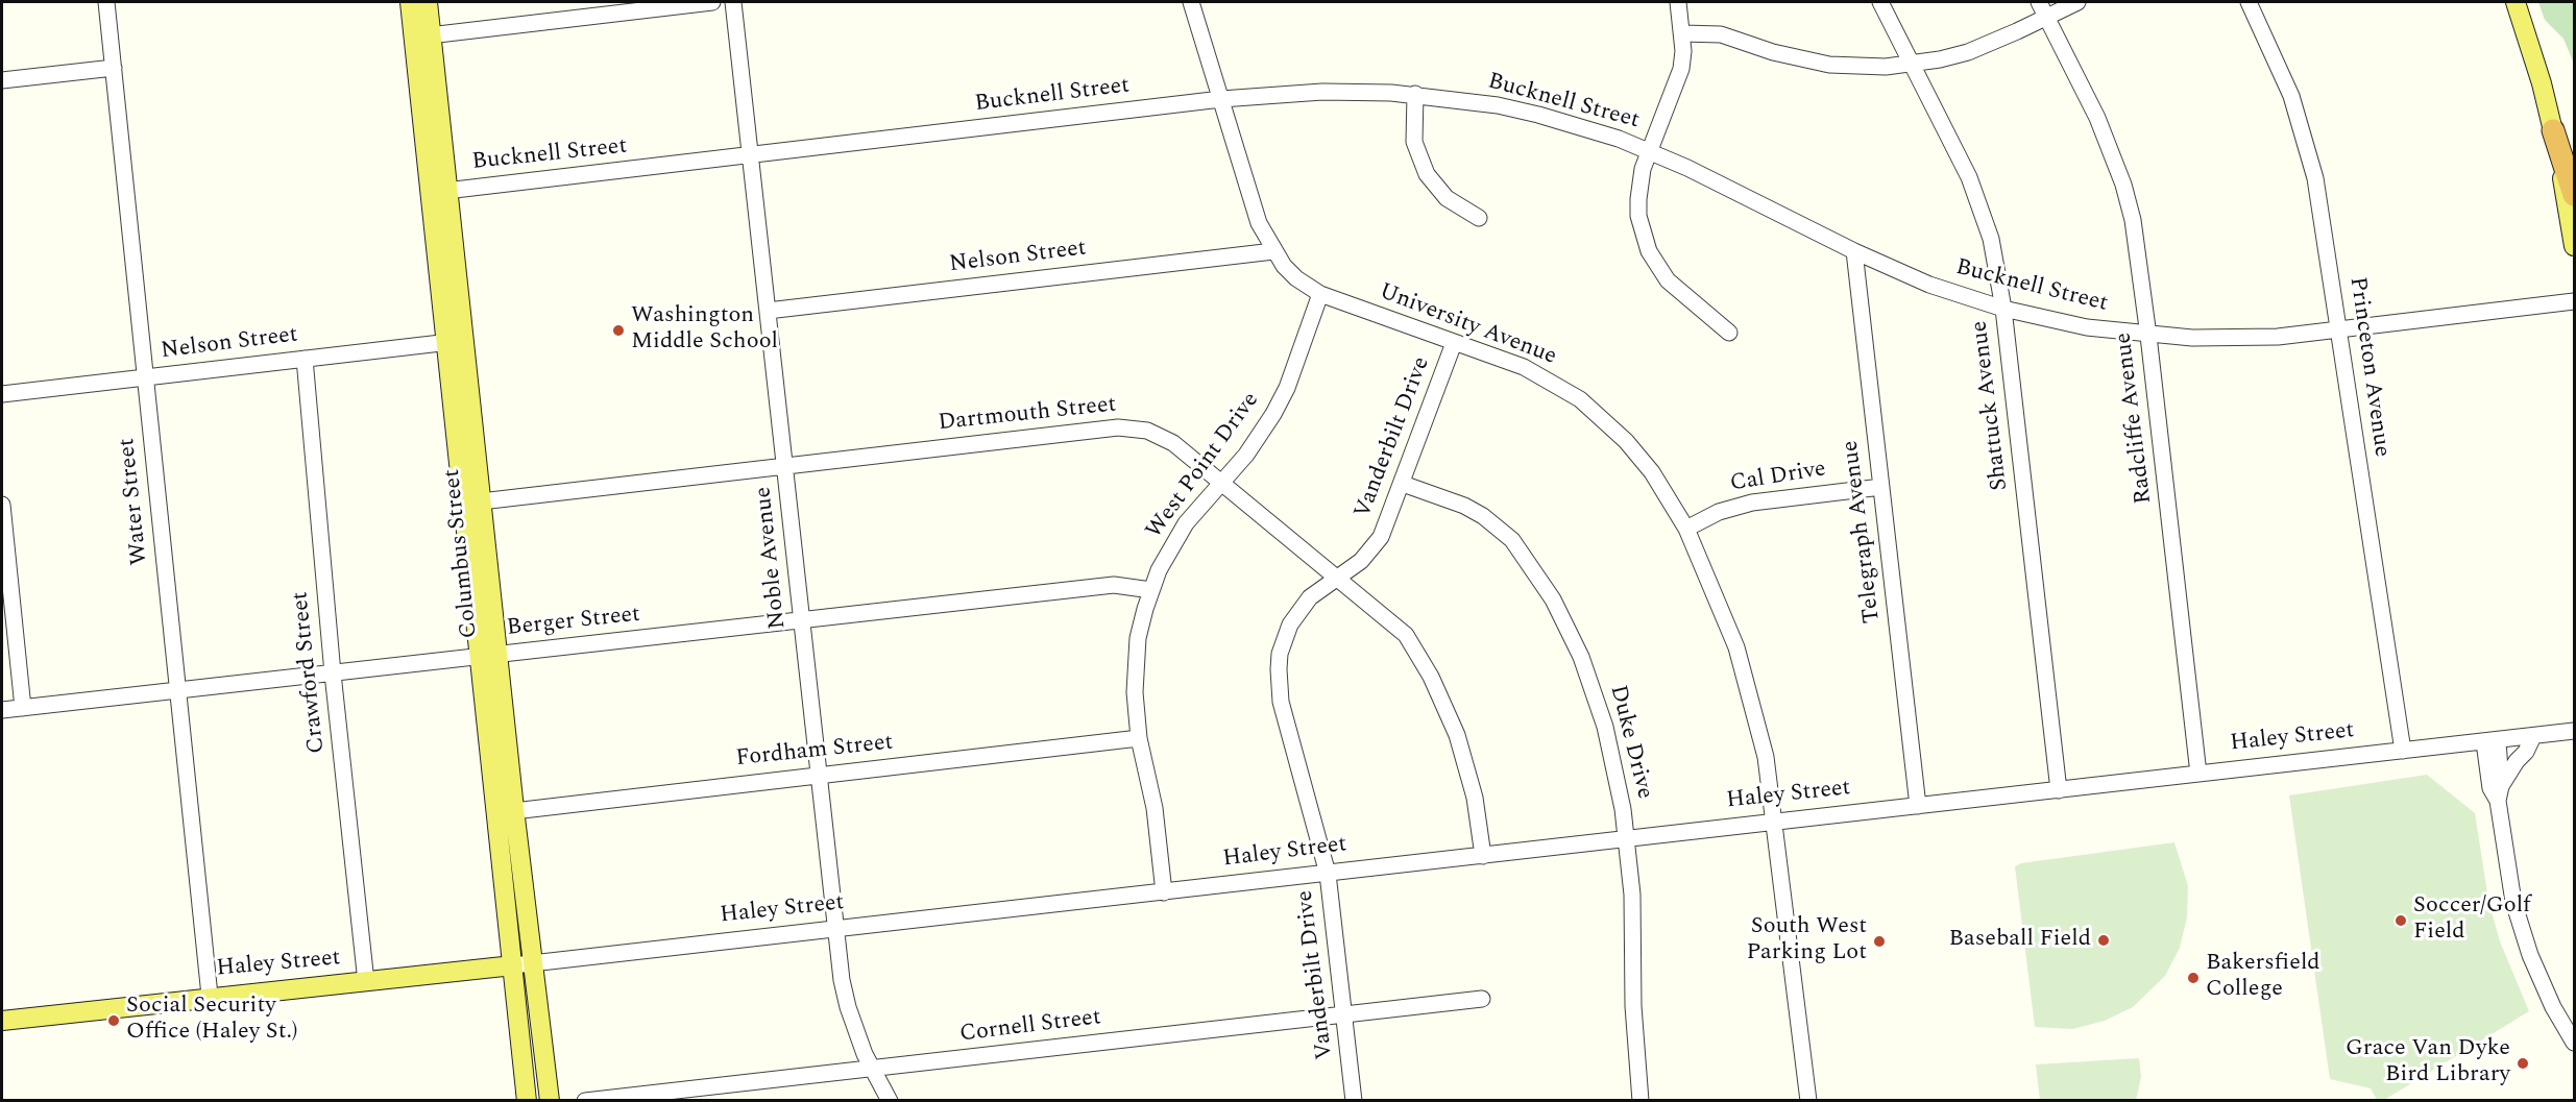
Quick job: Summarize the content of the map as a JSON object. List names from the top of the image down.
{
  "streets": {
    "main road": ["Columbus Street", "Haley Street"],
    "street": [
      "Bucknell Street",
      "Nelson Street",
      "University Avenue",
      "Princeton Avenue",
      "Shattuck Avenue",
      "Dartmouth Street",
      "Radcliffe Avenue",
      "Vanderbilt Drive",
      "West Point Drive",
      "Cal Drive",
      "Water Street",
      "Telegraph Avenue",
      "Noble Avenue",
      "Berger Street",
      "Crawford Street",
      "Duke Drive",
      "Fordham Street",
      "Cornell Street"
    ]
  },
  "crossings": [
    ["Bucknell Street", "University Avenue"],
    ["Bucknell Street", "Princeton Avenue"],
    ["Bucknell Street", "Shattuck Avenue"],
    ["Bucknell Street", "Radcliffe Avenue"],
    ["Bucknell Street", "Telegraph Avenue"],
    ["Bucknell Street", "Columbus Street"],
    ["Bucknell Street", "Noble Avenue"],
    ["Nelson Street", "University Avenue"],
    ["Nelson Street", "Water Street"],
    ["Nelson Street", "Columbus Street"],
    ["Nelson Street", "Noble Avenue"],
    ["Nelson Street", "Crawford Street"],
    ["University Avenue", "Vanderbilt Drive"],
    ["University Avenue", "West Point Drive"],
    ["University Avenue", "Cal Drive"],
    ["University Avenue", "Haley Street"],
    ["Princeton Avenue", "Haley Street"],
    ["Shattuck Avenue", "Haley Street"],
    ["Dartmouth Street", "Vanderbilt Drive"],
    ["Dartmouth Street", "West Point Drive"],
    ["Dartmouth Street", "Columbus Street"],
    ["Dartmouth Street", "Noble Avenue"],
    ["Dartmouth Street", "Haley Street"],
    ["Radcliffe Avenue", "Haley Street"],
    ["Vanderbilt Drive", "Haley Street"],
    ["Vanderbilt Drive", "Duke Drive"],
    ["Vanderbilt Drive", "Cornell Street"],
    ["West Point Drive", "Berger Street"],
    ["West Point Drive", "Haley Street"],
    ["West Point Drive", "Fordham Street"],
    ["Cal Drive", "Telegraph Avenue"],
    ["Water Street", "Berger Street"],
    ["Water Street", "Haley Street"],
    ["Telegraph Avenue", "Haley Street"],
    ["Columbus Street", "Berger Street"],
    ["Columbus Street", "Haley Street"],
    ["Columbus Street", "Fordham Street"],
    ["Noble Avenue", "Berger Street"],
    ["Noble Avenue", "Haley Street"],
    ["Noble Avenue", "Fordham Street"],
    ["Noble Avenue", "Cornell Street"],
    ["Berger Street", "Crawford Street"],
    ["Crawford Street", "Haley Street"],
    ["Haley Street", "Duke Drive"]
  ],
  "places": [
    "Washington Middle School",
    "Soccer/Golf Field",
    "Baseball Field",
    "South West Parking Lot",
    "Bakersfield College",
    "Social Security Office (Haley St.)",
    "Grace Van Dyke Bird Library"
  ]
}
